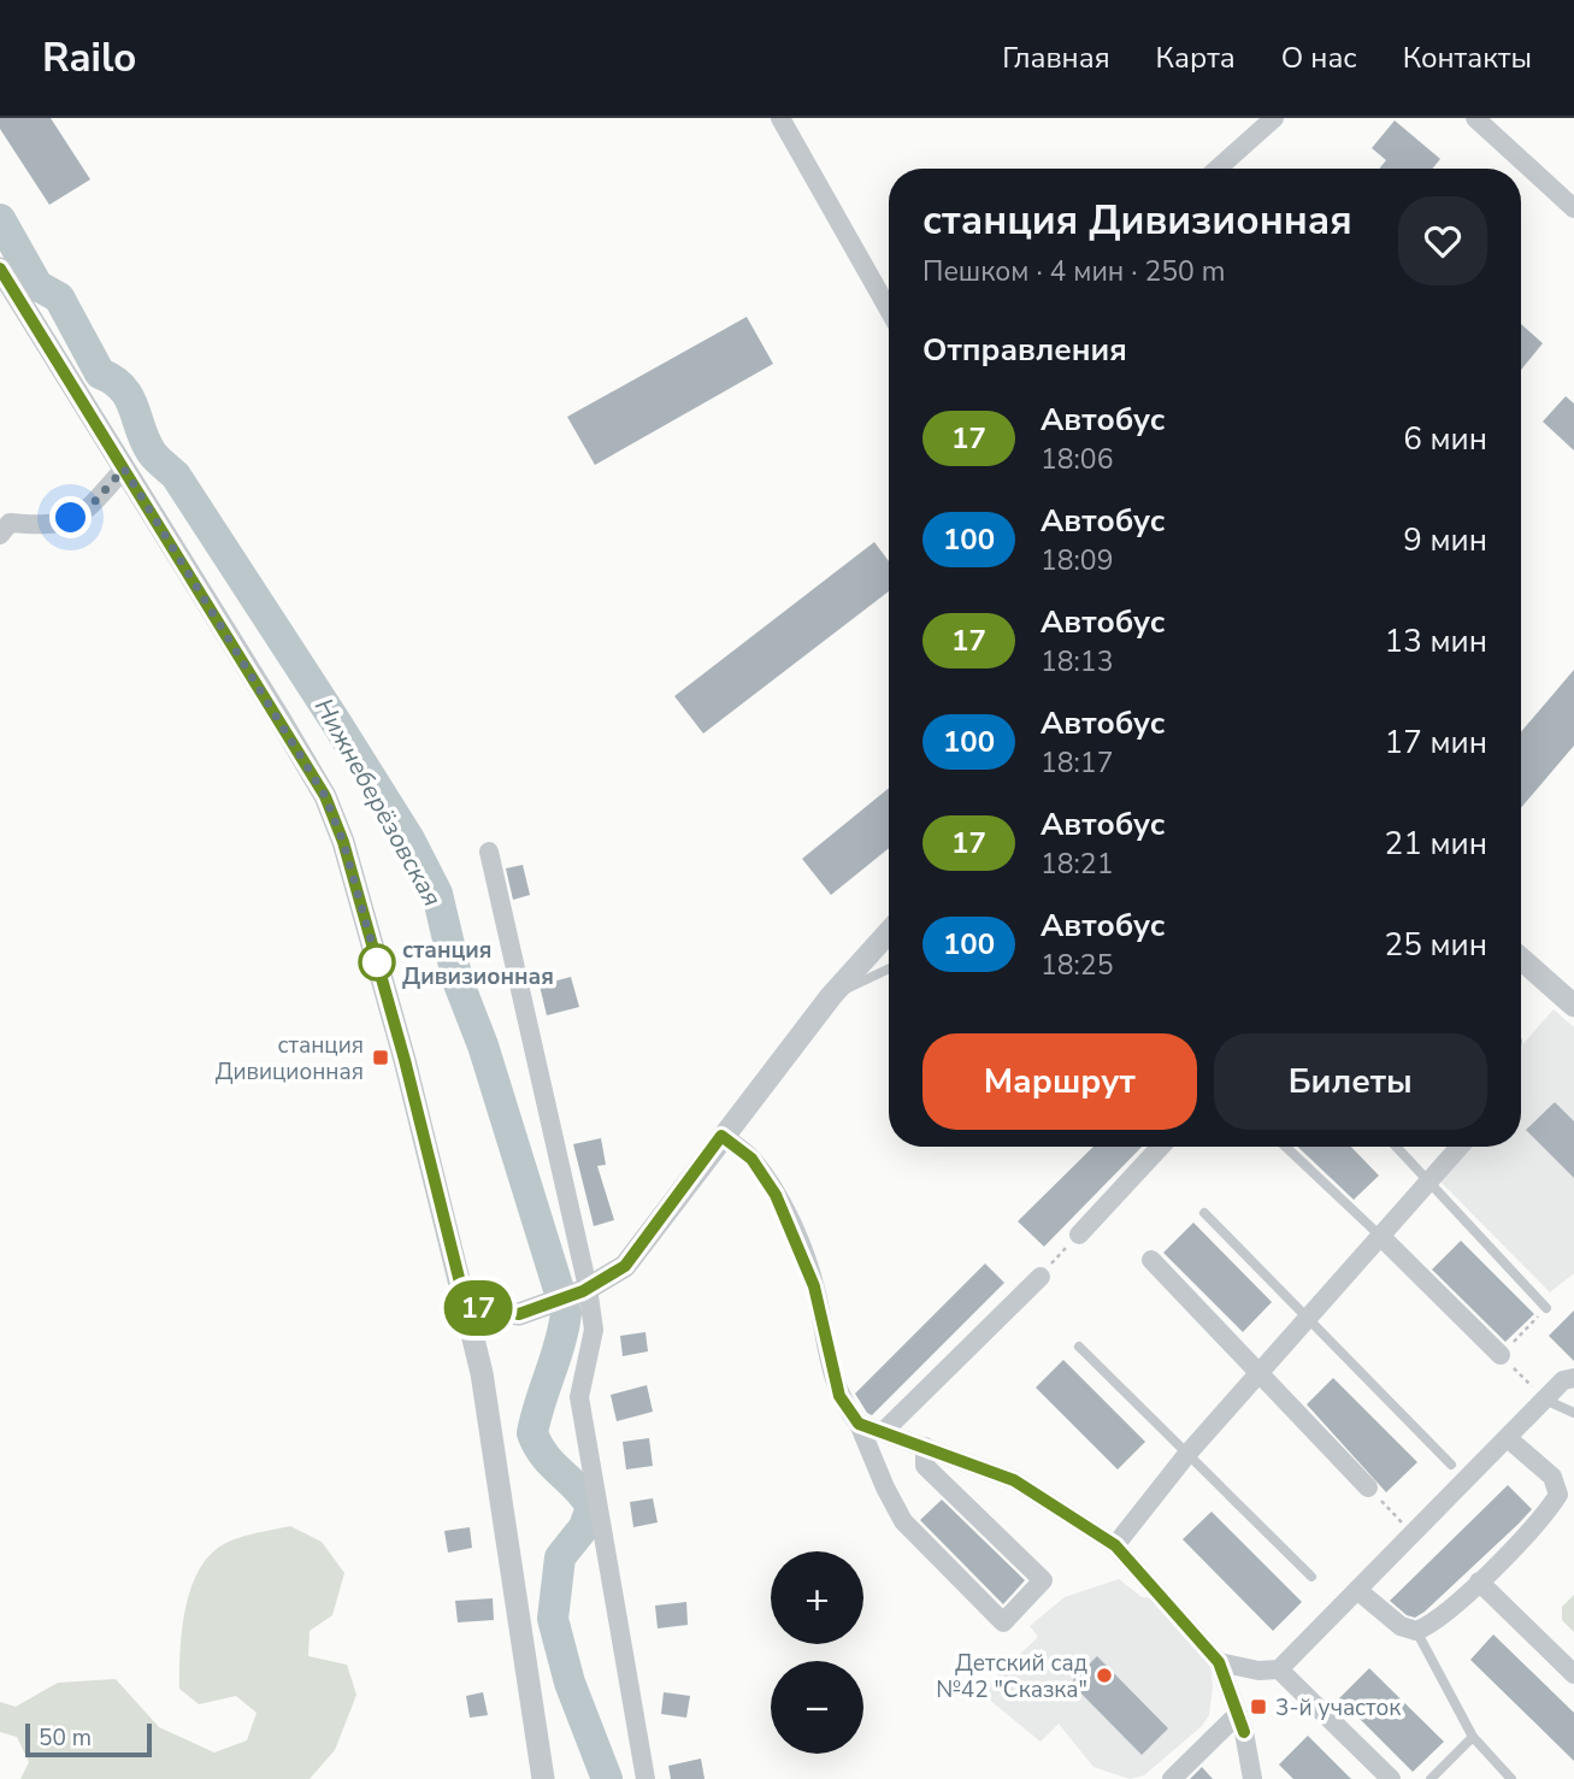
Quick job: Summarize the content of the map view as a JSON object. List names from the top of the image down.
{
  "water": ["Нижнеберёзовская"],
  "places": {
    "other": ["станция Дивизионная", "Детский сад №42 \"Сказка\""],
    "transit": ["станция Дивиционная", "3-й участок"]
  },
  "lines": ["bus line 17"],
  "scale_bar": "50 m",
  "page": {
    "header": "Railo",
    "nav": [
      "Главная",
      "Карта",
      "О нас",
      "Контакты"
    ],
    "on_map": "17",
    "heading": [
      ["станция Дивизионная", "Пешком · 4 мин · 250 m"],
      "Отправления"
    ],
    "list": [
      {
        "mark": "17",
        "name": "Автобус",
        "note": "18:06",
        "value": "6 мин"
      },
      {
        "mark": "100",
        "name": "Автобус",
        "note": "18:09",
        "value": "9 мин"
      },
      {
        "mark": "17",
        "name": "Автобус",
        "note": "18:13",
        "value": "13 мин"
      },
      {
        "mark": "100",
        "name": "Автобус",
        "note": "18:17",
        "value": "17 мин"
      },
      {
        "mark": "17",
        "name": "Автобус",
        "note": "18:21",
        "value": "21 мин"
      },
      {
        "mark": "100",
        "name": "Автобус",
        "note": "18:25",
        "value": "25 мин"
      }
    ],
    "buttons": ["Маршрут", "Билеты"],
    "map_buttons": ["+", "−"],
    "scale": "50 m"
  }
}
